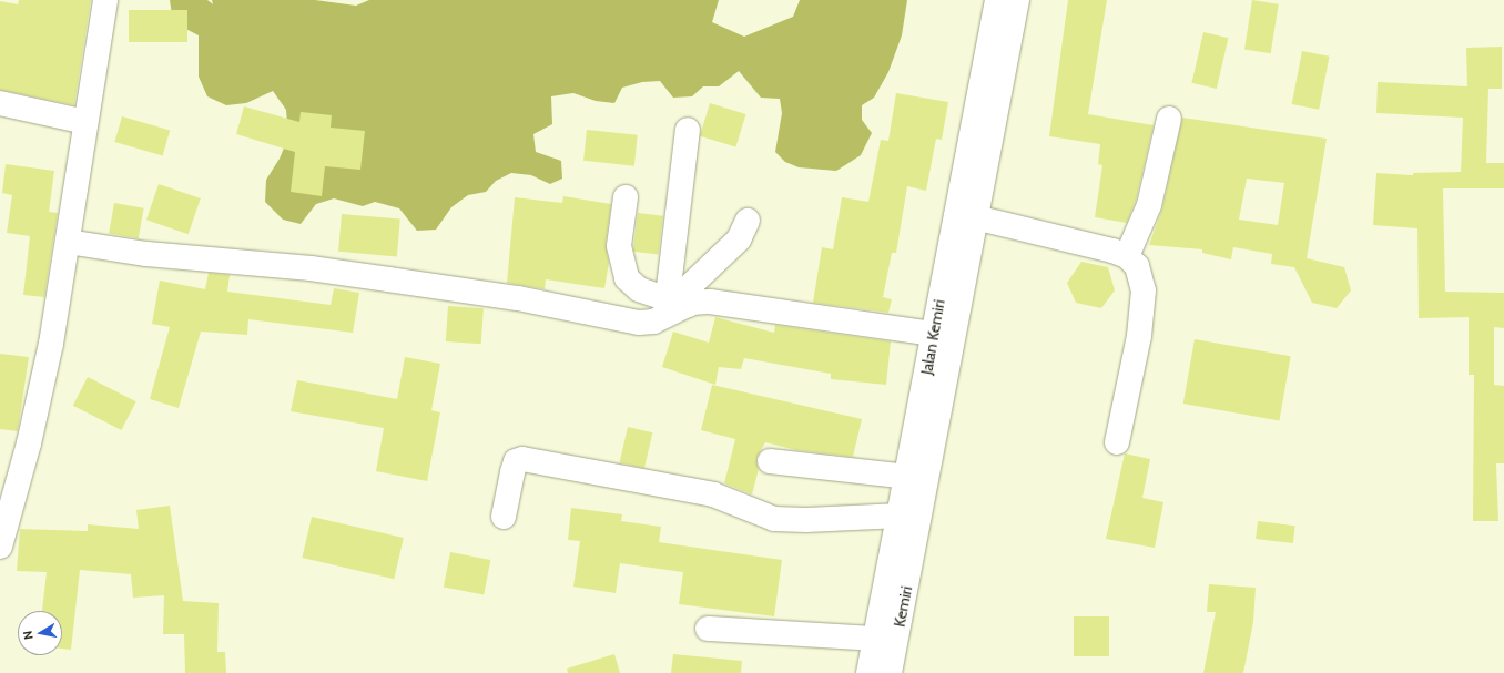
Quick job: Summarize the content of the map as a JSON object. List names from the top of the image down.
{
  "streets": {
    "main road": ["Jalan Kemiri", "Kemiri"]
  },
  "crossings": [
    ["Jalan Kemiri", "Kemiri"]
  ],
  "north": "left"
}
